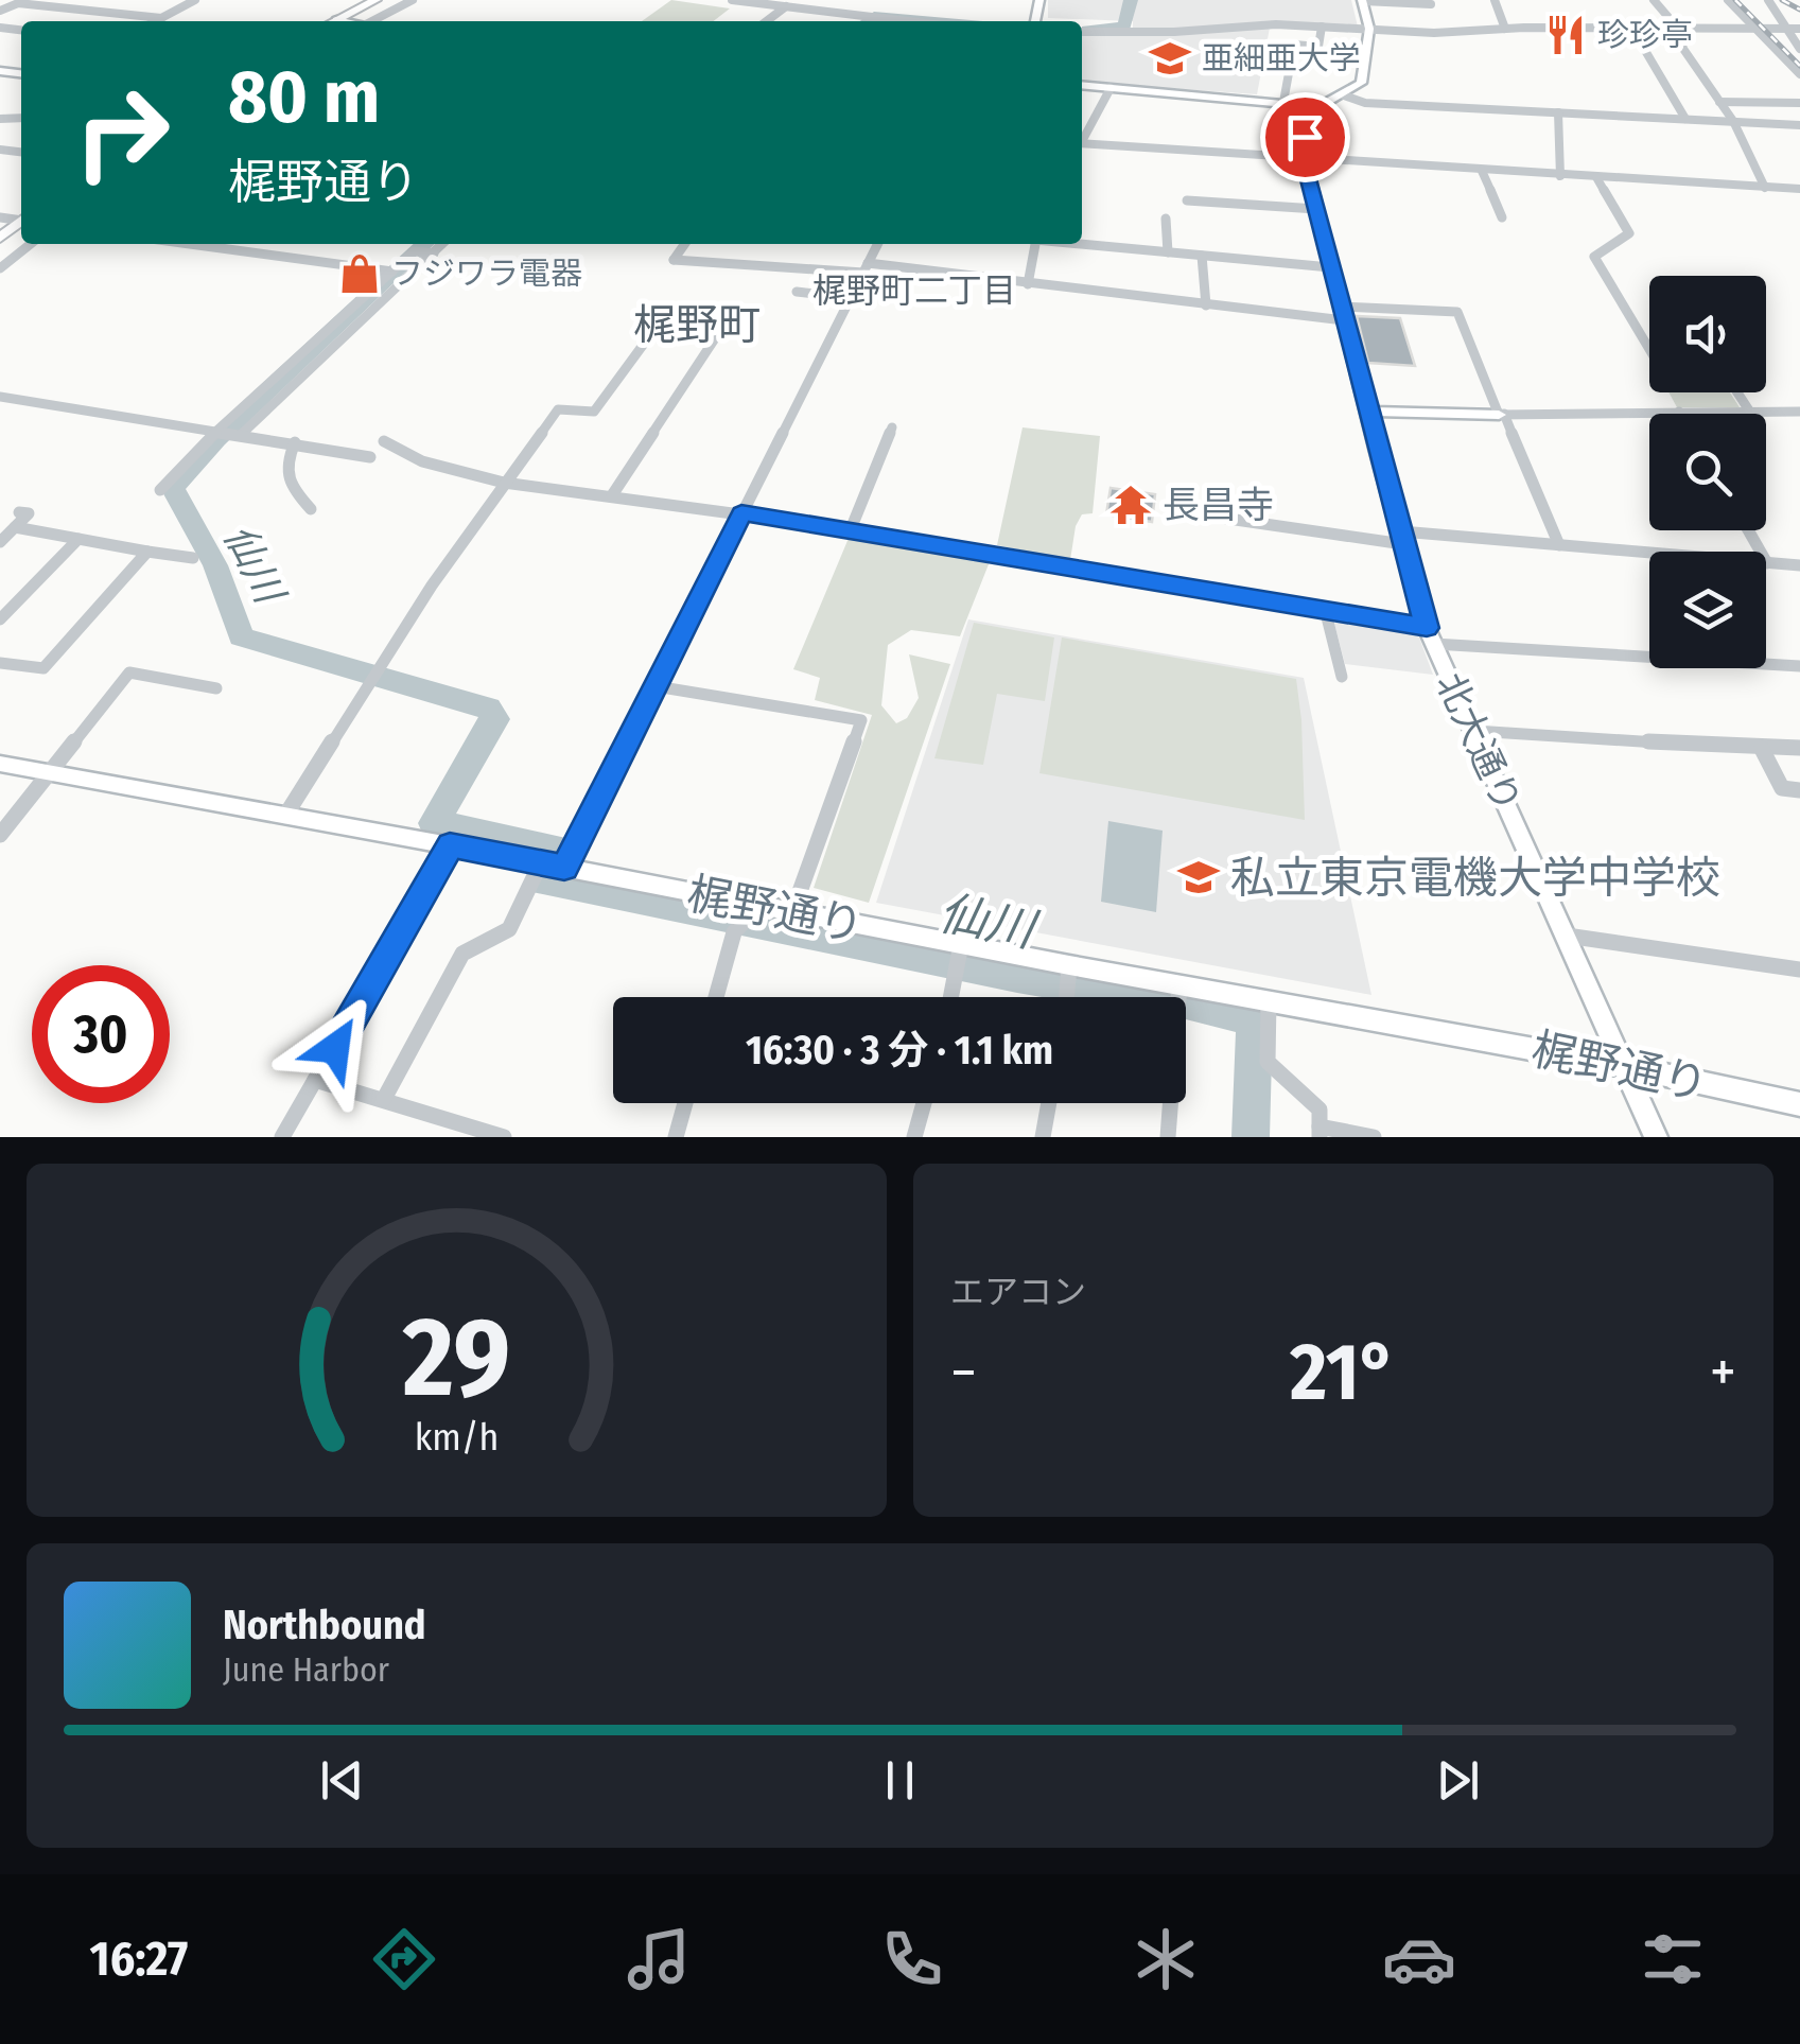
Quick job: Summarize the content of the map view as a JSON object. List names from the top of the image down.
{
  "streets": {
    "street": ["北大通り", "梶野通り"]
  },
  "crossings": [
    ["北大通り", "梶野通り"]
  ],
  "districts": ["梶野町二丁目", "梶野町"],
  "water": ["仙川"],
  "places": {
    "restaurant": ["珍珍亭"],
    "school or university": ["亜細亜大学", "私立東京電機大学中学校"],
    "shop": ["フジワラ電器"],
    "temple": ["長昌寺"]
  },
  "page": {
    "turn": ["80 m", "梶野通り"],
    "limit": "30",
    "trip": "16:30 · 3 分 · 1.1 km",
    "tile": "エアコン",
    "heat": ["−", "21°", "+"],
    "song": ["Northbound", "June Harbor"],
    "tabs": "16:27",
    "gauge": ["29", "km/h"]
  }
}
